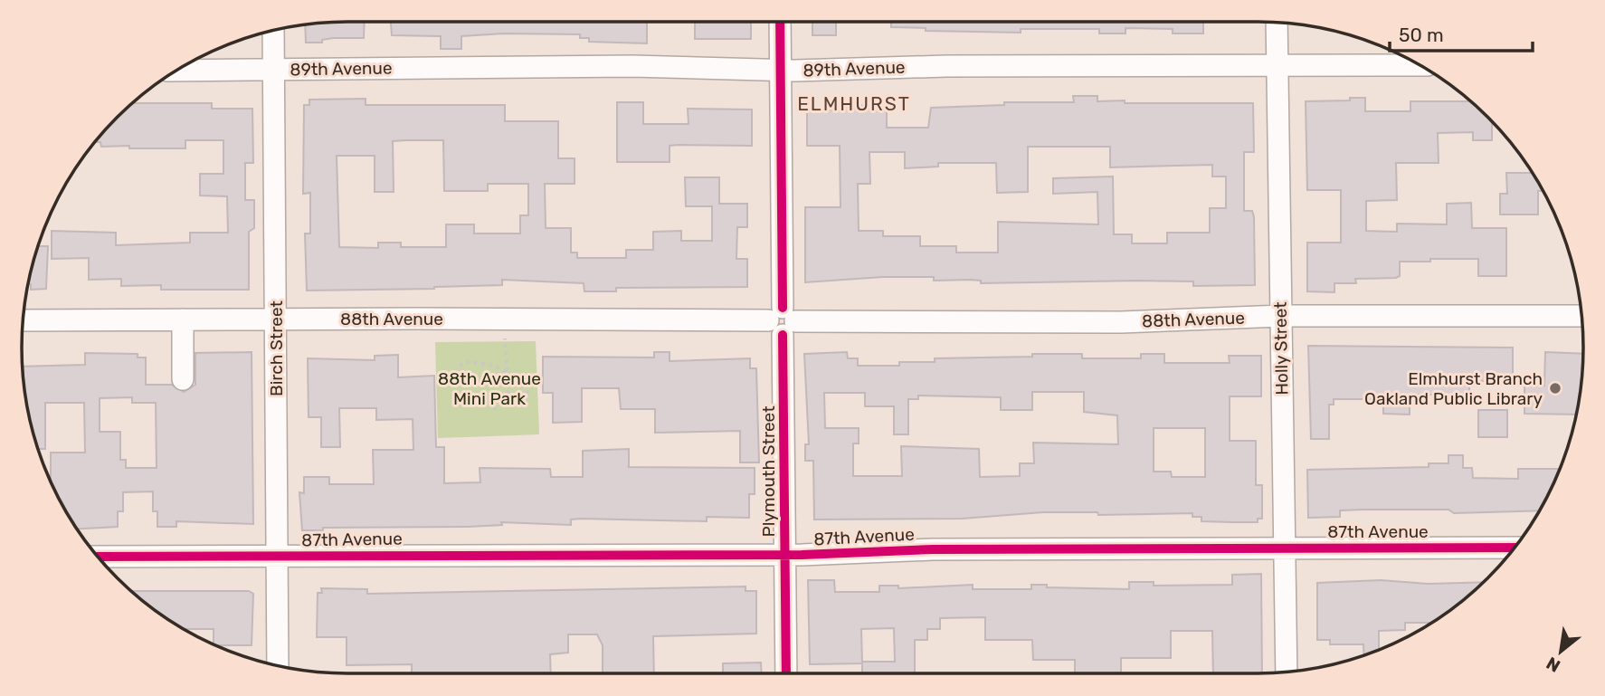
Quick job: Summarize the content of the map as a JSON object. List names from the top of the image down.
{
  "streets": {
    "street": [
      "89th Avenue",
      "88th Avenue",
      "Birch Street",
      "Holly Street",
      "Plymouth Street",
      "87th Avenue"
    ]
  },
  "crossings": [
    ["89th Avenue", "Birch Street"],
    ["89th Avenue", "Holly Street"],
    ["89th Avenue", "Plymouth Street"],
    ["88th Avenue", "Birch Street"],
    ["88th Avenue", "Holly Street"],
    ["88th Avenue", "Plymouth Street"],
    ["Birch Street", "87th Avenue"],
    ["Holly Street", "87th Avenue"],
    ["Plymouth Street", "87th Avenue"]
  ],
  "districts": ["ELMHURST"],
  "parks": ["88th Avenue Mini Park"],
  "places": ["Elmhurst Branch Oakland Public Library"],
  "scale_bar": "50 m",
  "north": "bottom left"
}
